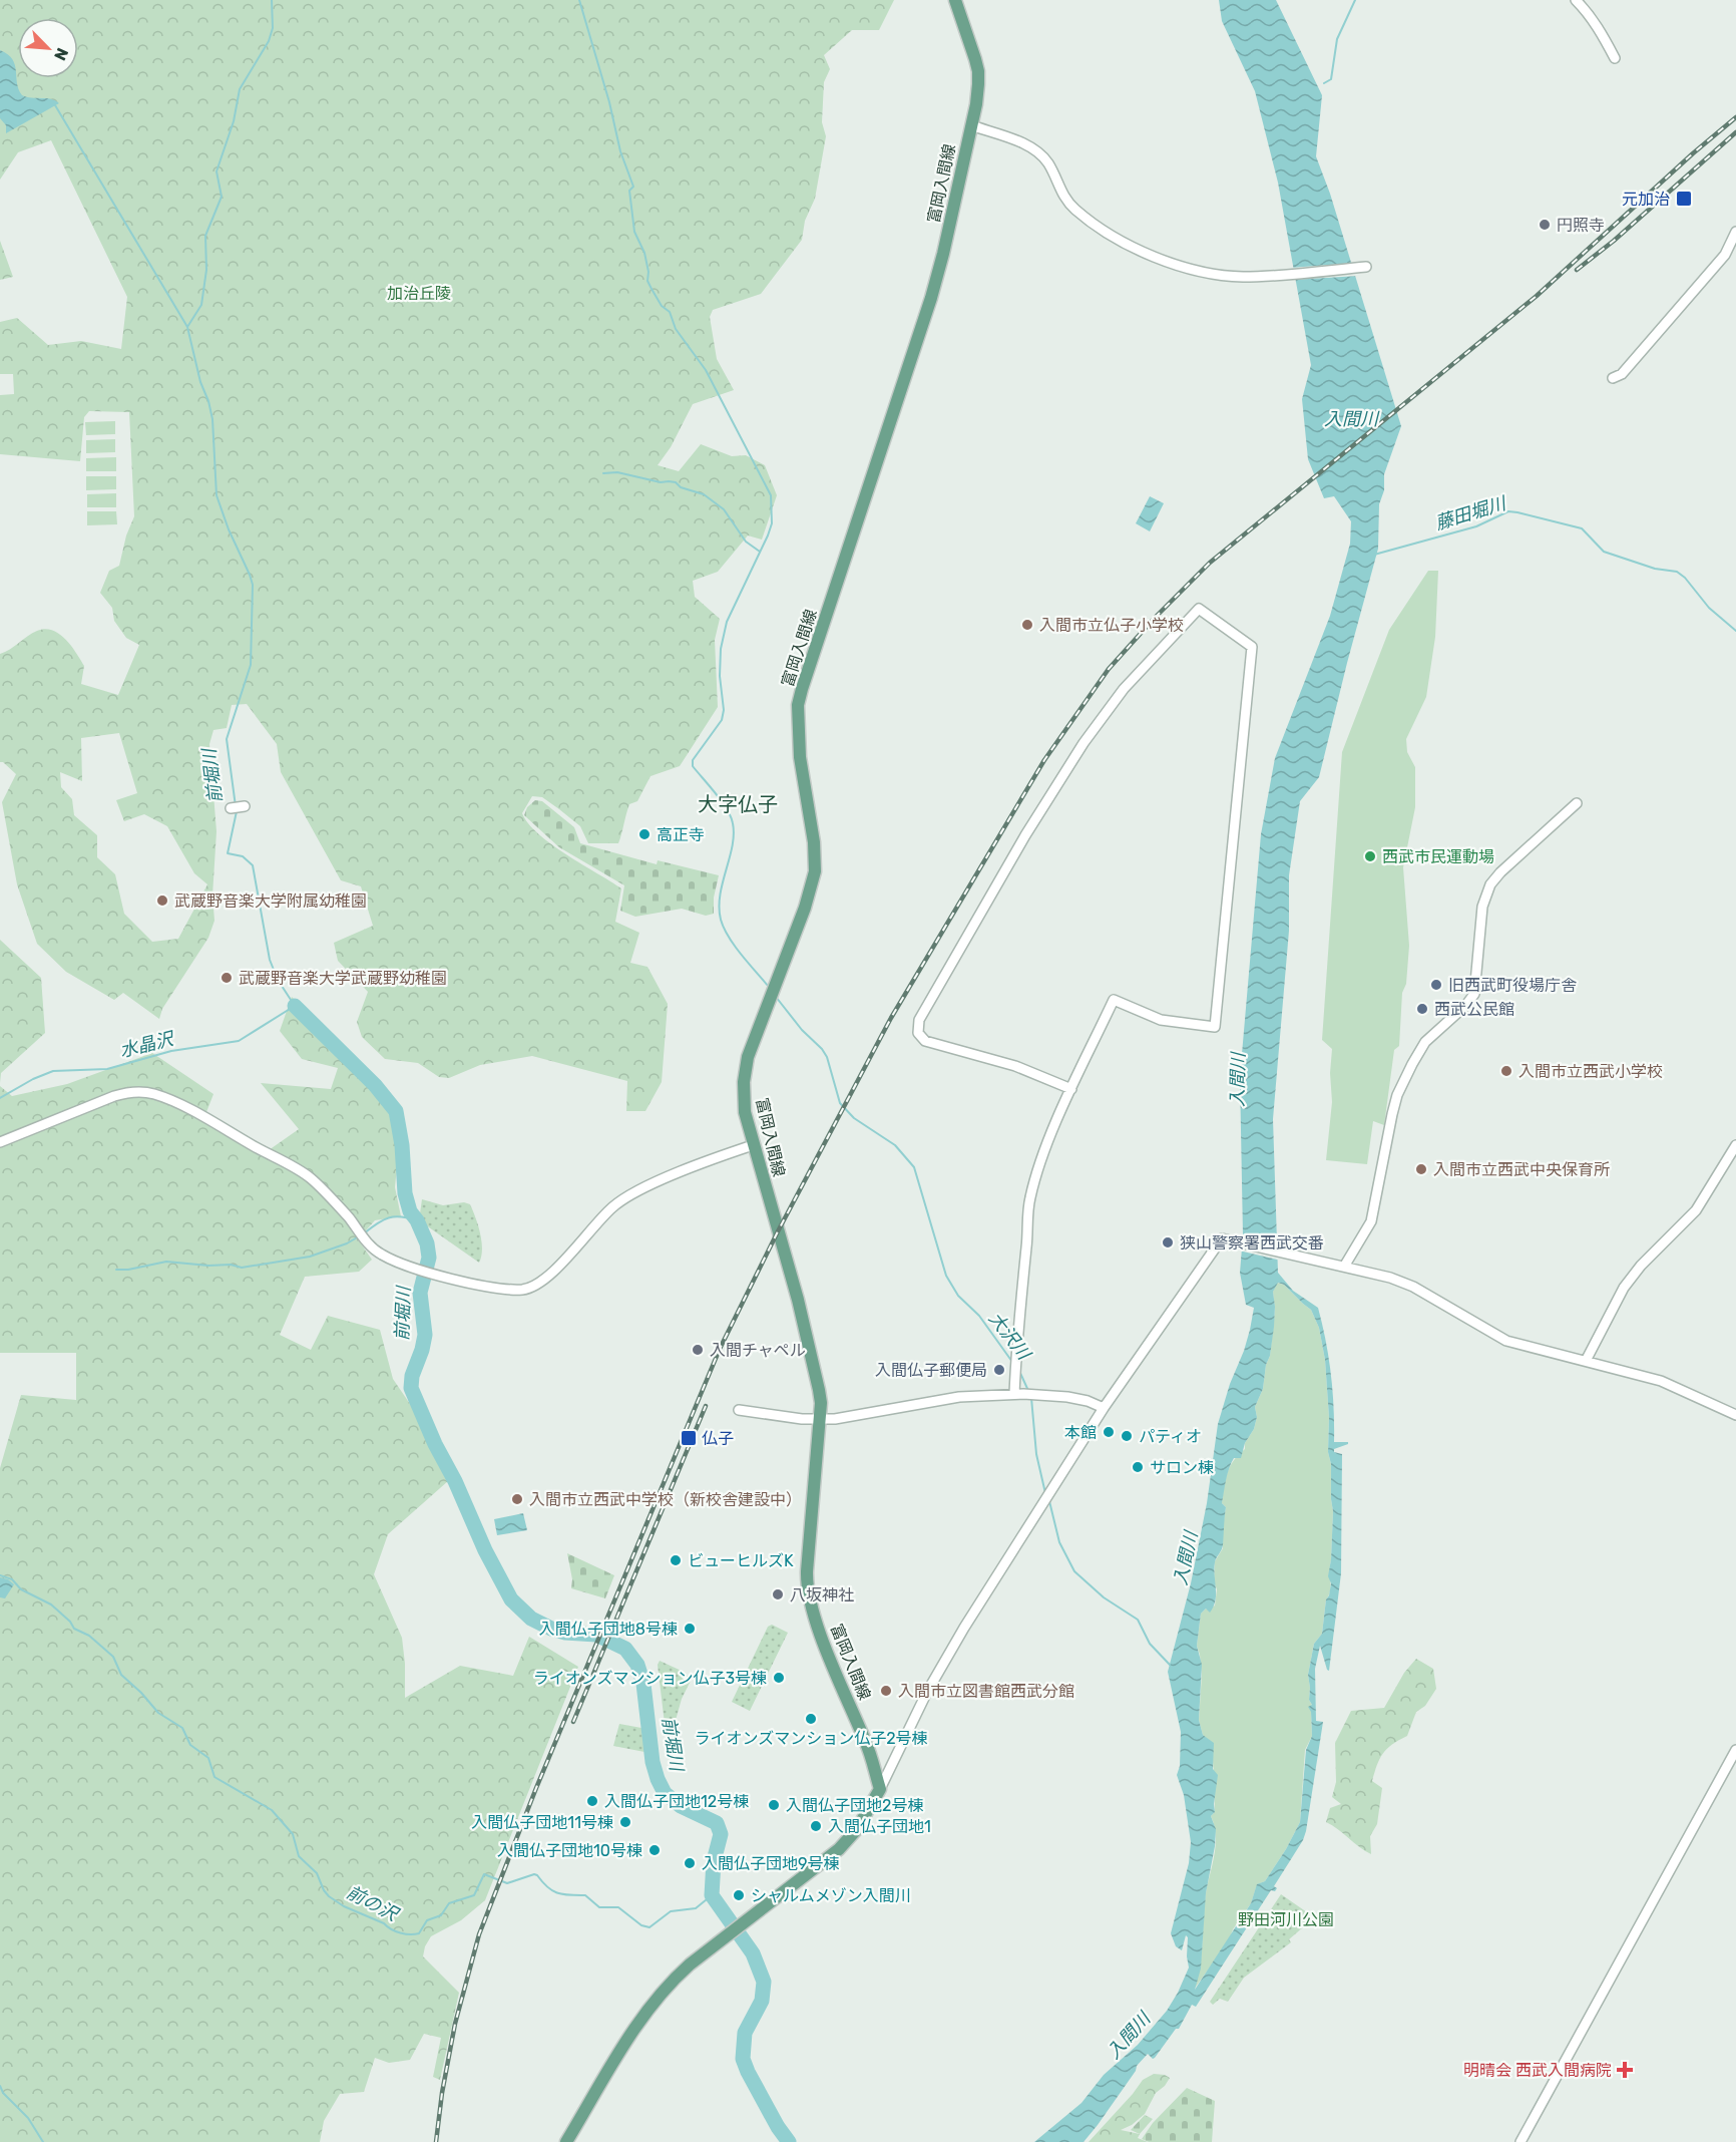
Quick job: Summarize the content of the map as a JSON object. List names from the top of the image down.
{
  "streets": {
    "main road": ["富岡入間線"]
  },
  "districts": ["大字仏子"],
  "water": [
    "入間川",
    "藤田堀川",
    "前堀川",
    "水晶沢",
    "大沢川",
    "前の沢"
  ],
  "parks": ["加治丘陵", "野田河川公園"],
  "places": {
    "transit": ["元加治", "仏子"],
    "other": [
      "円照寺",
      "入間市立仏子小学校",
      "高正寺",
      "西武市民運動場",
      "武蔵野音楽大学附属幼稚園",
      "武蔵野音楽大学武蔵野幼稚園",
      "旧西武町役場庁舎",
      "西武公民館",
      "入間市立西武小学校",
      "入間市立西武中央保育所",
      "狭山警察署西武交番",
      "入間チャペル",
      "入間仏子郵便局",
      "本館",
      "パティオ",
      "サロン棟",
      "入間市立西武中学校（新校舎建設中）",
      "ビューヒルズK",
      "八坂神社",
      "入間仏子団地8号棟",
      "ライオンズマンション仏子3号棟",
      "入間市立図書館西武分館",
      "ライオンズマンション仏子2号棟",
      "入間仏子団地12号棟",
      "入間仏子団地2号棟",
      "入間仏子団地11号棟",
      "入間仏子団地1",
      "入間仏子団地10号棟",
      "入間仏子団地9号棟",
      "シャルムメゾン入間川"
    ],
    "health": ["明晴会 西武入間病院"]
  },
  "north": "bottom right"
}
